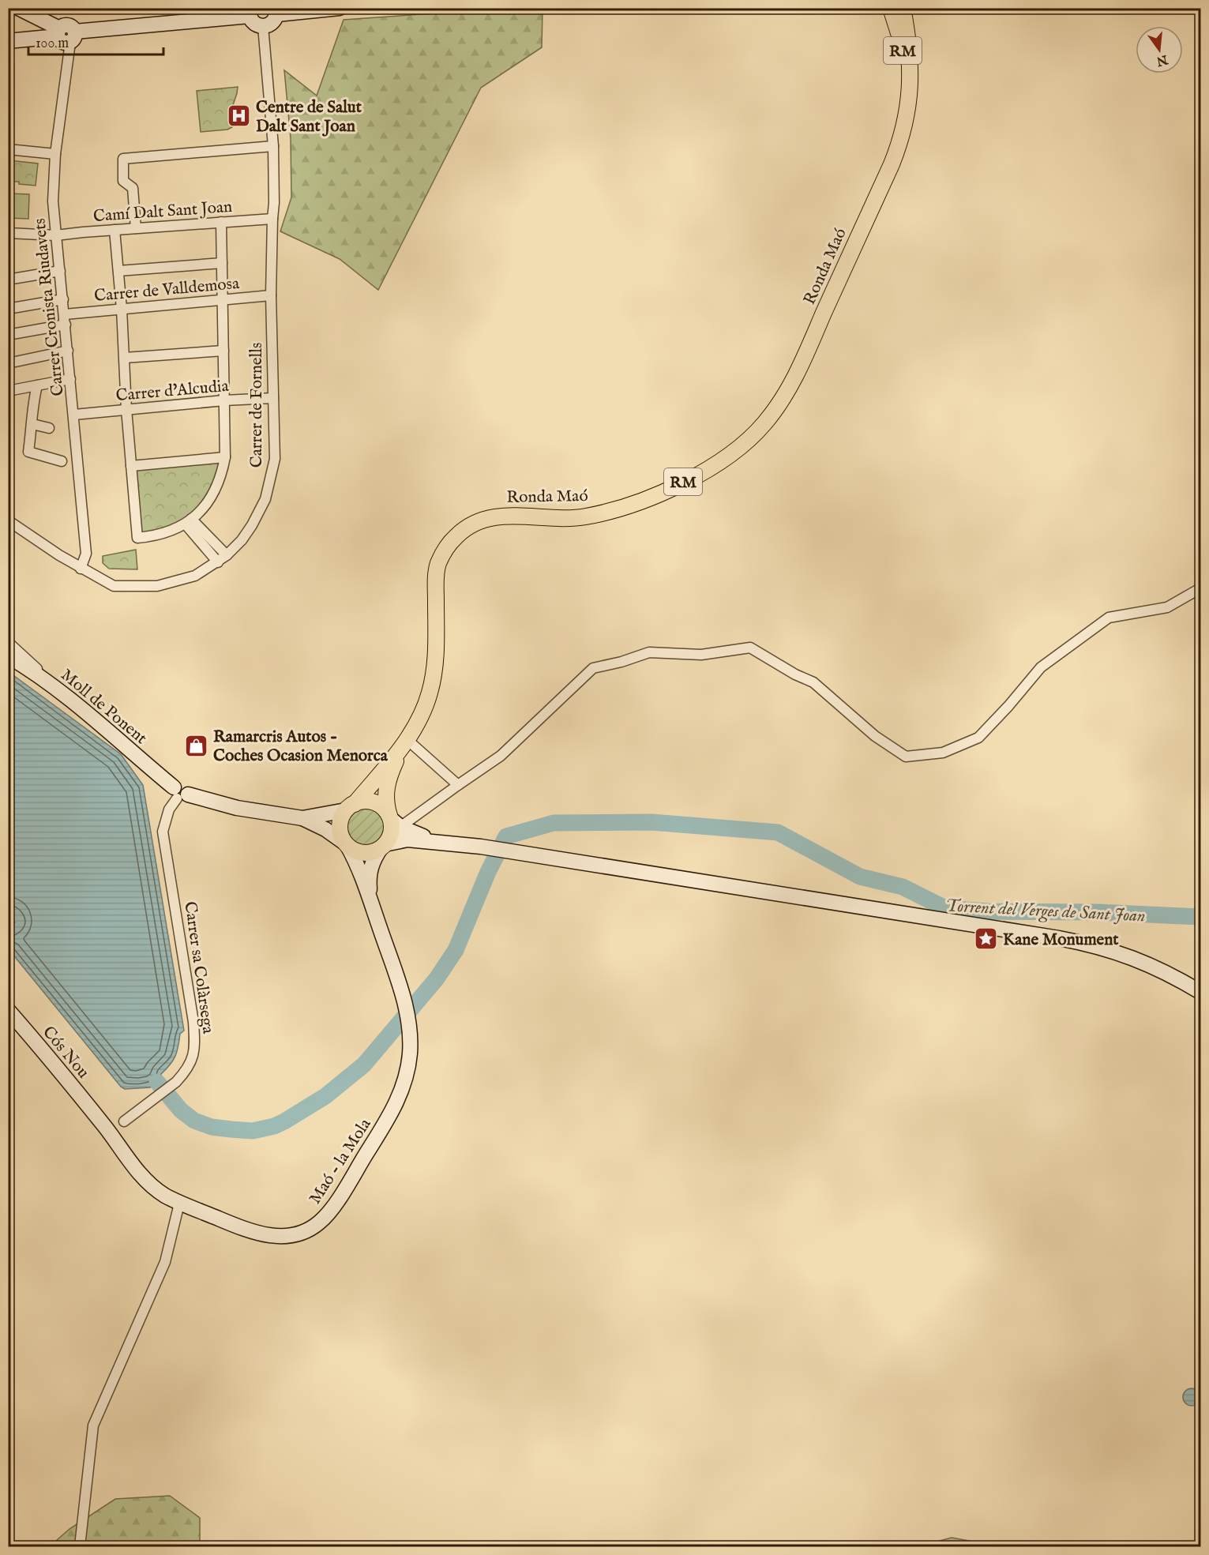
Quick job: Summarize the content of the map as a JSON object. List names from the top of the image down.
{
  "streets": {
    "main road": [
      "RM",
      "Ronda Maó",
      "Moll de Ponent",
      "Cós Nou",
      "Maó - la Mola"
    ],
    "street": [
      "Camí Dalt Sant Joan",
      "Carrer de Valldemosa",
      "Carrer Cronista Riudavets",
      "Carrer d'Alcudia",
      "Carrer de Fornells",
      "Carrer sa Colàrsega"
    ]
  },
  "crossings": [
    ["RM", "Ronda Maó"],
    ["Camí Dalt Sant Joan", "Carrer Cronista Riudavets"],
    ["Camí Dalt Sant Joan", "Carrer de Fornells"],
    ["Ronda Maó", "Moll de Ponent"],
    ["Ronda Maó", "Maó - la Mola"],
    ["Carrer de Valldemosa", "Carrer Cronista Riudavets"],
    ["Carrer de Valldemosa", "Carrer de Fornells"],
    ["Carrer Cronista Riudavets", "Carrer d'Alcudia"],
    ["Carrer Cronista Riudavets", "Carrer de Fornells"],
    ["Carrer d'Alcudia", "Carrer de Fornells"],
    ["Moll de Ponent", "Carrer sa Colàrsega"],
    ["Moll de Ponent", "Maó - la Mola"],
    ["Cós Nou", "Maó - la Mola"]
  ],
  "water": ["Torrent del Verges de Sant Joan"],
  "places": {
    "hospital": ["Centre de Salut Dalt Sant Joan"],
    "shop": ["Ramarcris Autos - Coches Ocasion Menorca"],
    "place": ["Kane Monument"]
  },
  "scale_bar": "100 m",
  "north": "bottom"
}
